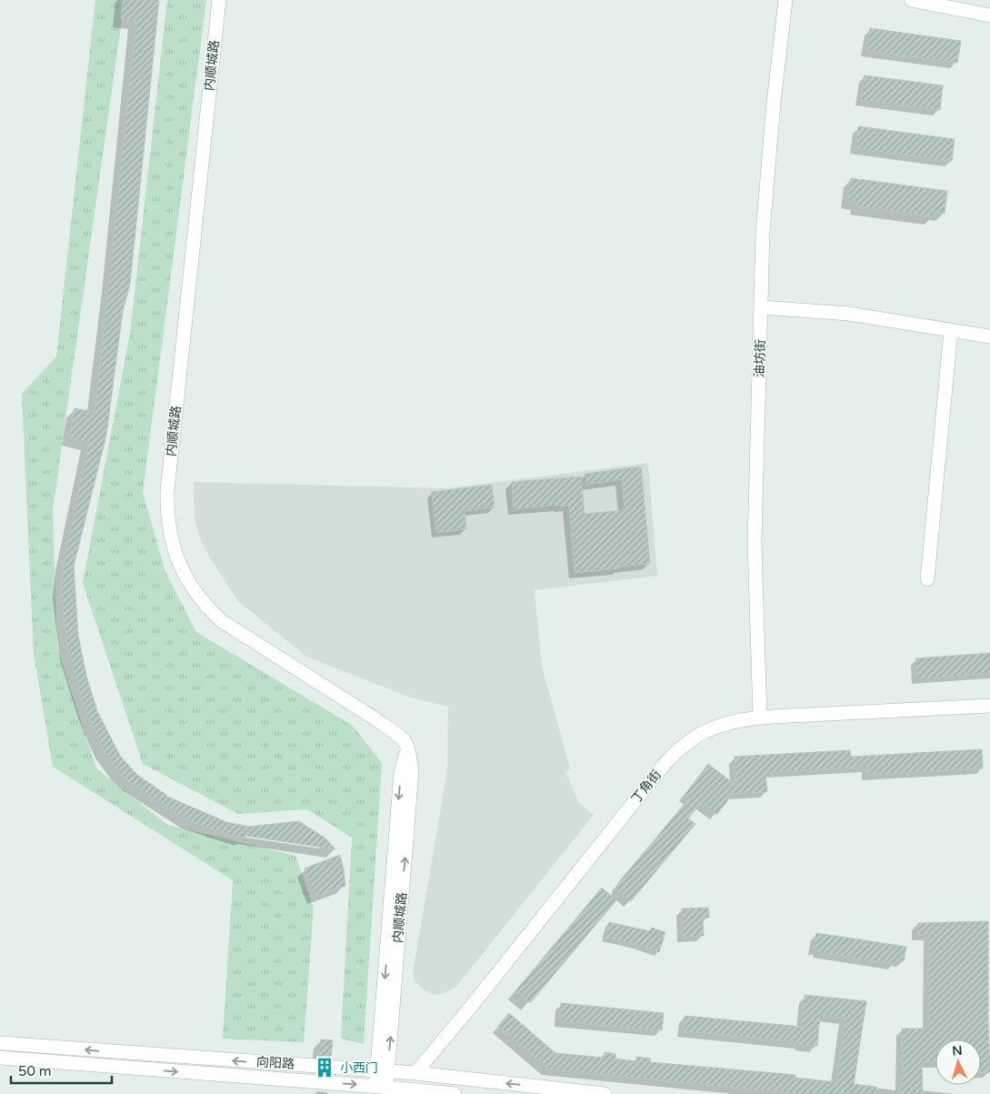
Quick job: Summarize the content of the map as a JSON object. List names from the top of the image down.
{
  "streets": {
    "street": [
      "内顺城路",
      "油坊街",
      "丁角街",
      "向阳路"
    ]
  },
  "crossings": [
    ["内顺城路", "向阳路"],
    ["油坊街", "丁角街"],
    ["丁角街", "向阳路"]
  ],
  "places": {
    "building": ["小西门"]
  },
  "scale_bar": "50 m",
  "north": "top"
}
